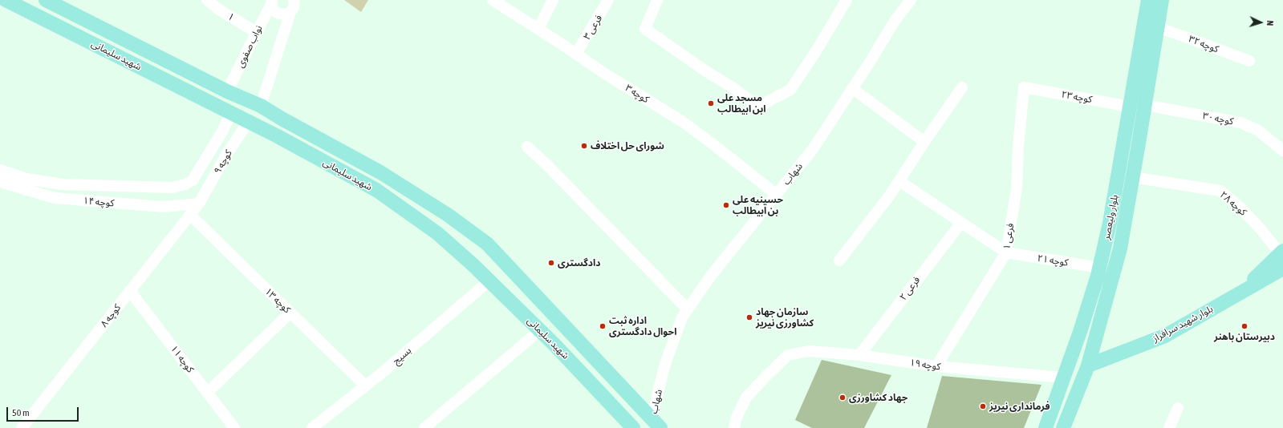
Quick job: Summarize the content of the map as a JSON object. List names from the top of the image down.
{
  "streets": {
    "main road": ["شهید سلیمانی", "بلوار ولیعصر", "بلوار شهید سرافراز"],
    "street": [
      "۱",
      "فرعی ۳",
      "کوچه ۳۲",
      "نواب صفوی",
      "کوچه ۳",
      "کوچه ۲۳",
      "کوچه ۳۰",
      "کوچه ۹",
      "شهاب",
      "کوچه ۱۴",
      "کوچه ۲۸",
      "فرعی ۱",
      "کوچه ۲۱",
      "فرعی ۲",
      "کوچه ۱۳",
      "کوچه ۸",
      "بسیج",
      "کوچه ۱۱",
      "کوچه ۱۹"
    ]
  },
  "crossings": [
    ["۱", "نواب صفوی"],
    ["فرعی ۳", "کوچه ۳"],
    ["کوچه ۳۲", "بلوار ولیعصر"],
    ["نواب صفوی", "شهید سلیمانی"],
    ["شهید سلیمانی", "کوچه ۹"],
    ["شهید سلیمانی", "شهاب"],
    ["شهید سلیمانی", "کوچه ۱۴"],
    ["شهید سلیمانی", "بسیج"],
    ["کوچه ۳", "شهاب"],
    ["کوچه ۲۳", "بلوار ولیعصر"],
    ["کوچه ۲۳", "فرعی ۱"],
    ["کوچه ۳۰", "بلوار ولیعصر"],
    ["کوچه ۹", "کوچه ۱۴"],
    ["کوچه ۹", "کوچه ۸"],
    ["کوچه ۱۴", "کوچه ۸"],
    ["کوچه ۲۸", "بلوار ولیعصر"],
    ["کوچه ۲۸", "بلوار شهید سرافراز"],
    ["بلوار ولیعصر", "کوچه ۲۱"],
    ["بلوار ولیعصر", "بلوار شهید سرافراز"],
    ["بلوار ولیعصر", "کوچه ۱۹"],
    ["فرعی ۱", "کوچه ۲۱"],
    ["فرعی ۱", "کوچه ۱۹"],
    ["فرعی ۲", "کوچه ۱۹"],
    ["کوچه ۱۳", "کوچه ۸"],
    ["کوچه ۱۳", "بسیج"],
    ["کوچه ۸", "کوچه ۱۱"]
  ],
  "places": [
    "مسجد علی ابن ابیطالب",
    "شورای حل اختلاف",
    "حسینیه علی بن ابیطالب",
    "دادگستری",
    "سازمان جهاد کشاورزی نیریز",
    "اداره ثبت احوال دادگستری",
    "دبیرستان باهنر",
    "جهاد کشاورزی",
    "فرمانداری نیریز"
  ],
  "scale_bar": "50 m",
  "north": "right"
}
